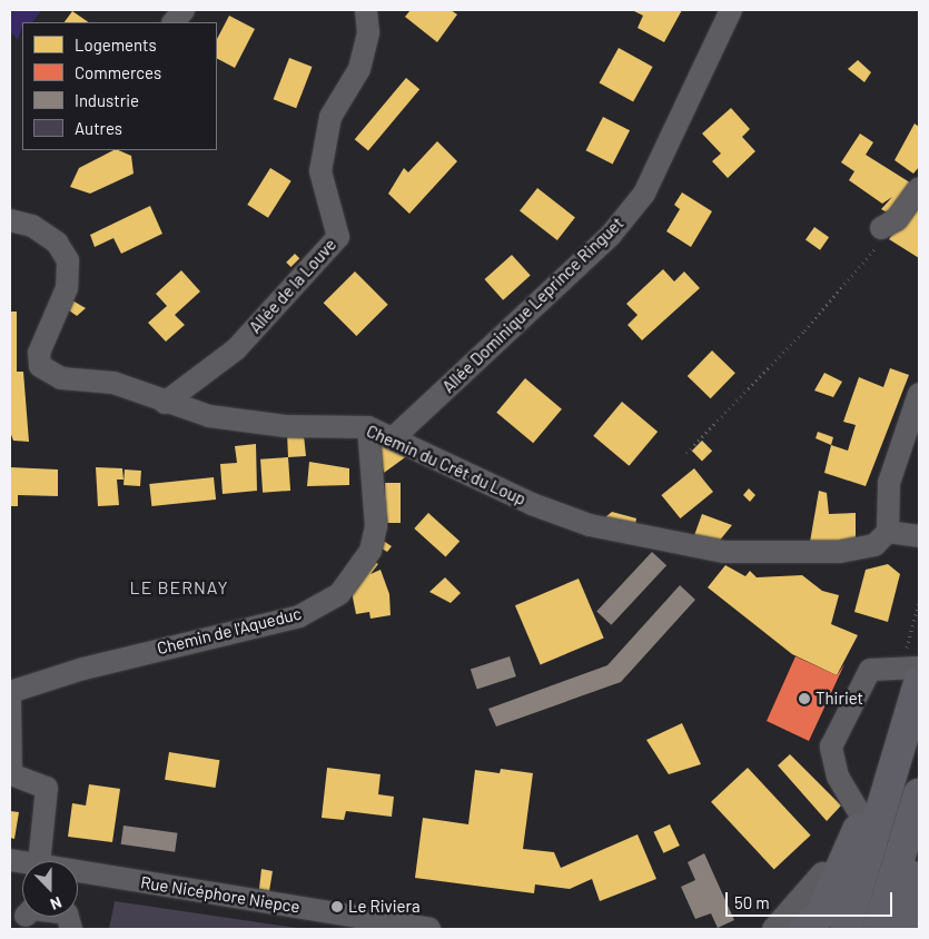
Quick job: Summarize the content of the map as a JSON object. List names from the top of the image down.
{
  "streets": {
    "street": [
      "Allée de la Louve",
      "Allée Dominique Leprince Ringuet",
      "Chemin du Crêt du Loup",
      "Chemin de l'Aqueduc",
      "Rue Nicéphore Niepce"
    ]
  },
  "crossings": [
    ["Allée de la Louve", "Chemin du Crêt du Loup"],
    ["Allée Dominique Leprince Ringuet", "Chemin du Crêt du Loup"],
    ["Chemin du Crêt du Loup", "Chemin de l'Aqueduc"]
  ],
  "districts": ["LE BERNAY"],
  "places": ["Thiriet", "Le Riviera"],
  "legend": [
    "Logements",
    "Commerces",
    "Industrie",
    "Autres"
  ],
  "scale_bar": "50 m",
  "north": "bottom"
}
